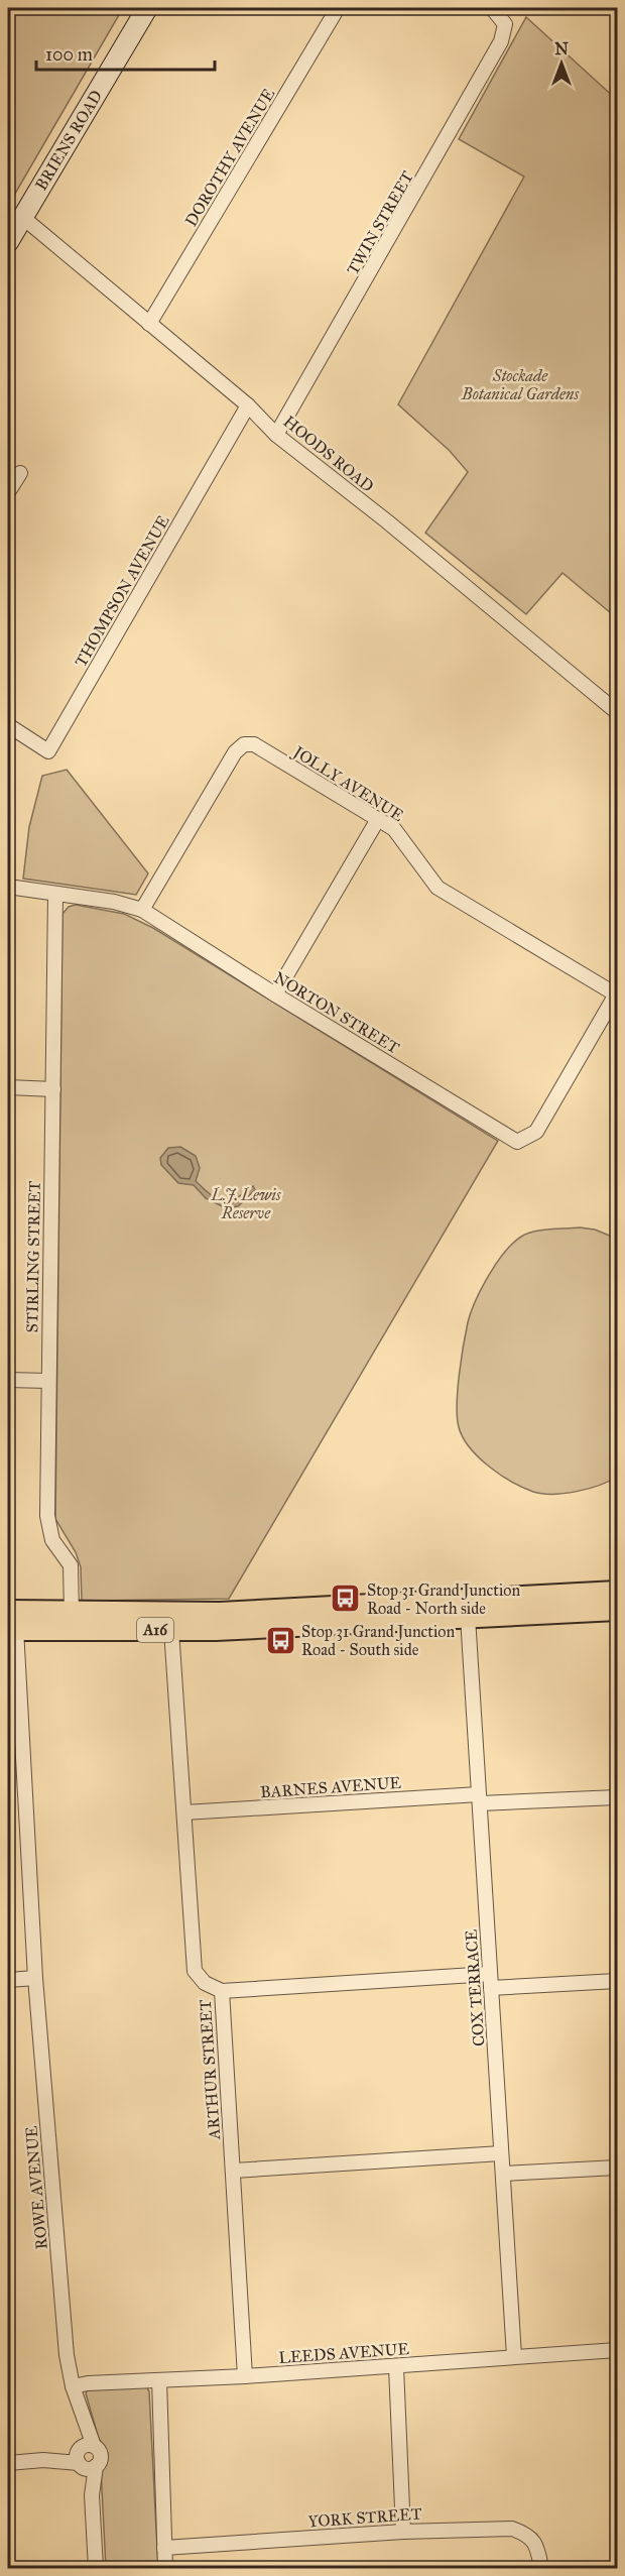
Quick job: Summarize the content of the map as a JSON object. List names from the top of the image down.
{
  "streets": {
    "highway": ["A16"],
    "main road": ["BRIENS ROAD"],
    "street": [
      "DOROTHY AVENUE",
      "TWIN STREET",
      "HOODS ROAD",
      "THOMPSON AVENUE",
      "JOLLY AVENUE",
      "NORTON STREET",
      "STIRLING STREET",
      "BARNES AVENUE",
      "COX TERRACE",
      "ARTHUR STREET",
      "ROWE AVENUE",
      "LEEDS AVENUE",
      "YORK STREET"
    ]
  },
  "crossings": [
    ["BRIENS ROAD", "HOODS ROAD"],
    ["DOROTHY AVENUE", "HOODS ROAD"],
    ["TWIN STREET", "HOODS ROAD"],
    ["HOODS ROAD", "THOMPSON AVENUE"],
    ["JOLLY AVENUE", "NORTON STREET"],
    ["NORTON STREET", "STIRLING STREET"],
    ["STIRLING STREET", "A16"],
    ["A16", "COX TERRACE"],
    ["A16", "ARTHUR STREET"],
    ["A16", "ROWE AVENUE"],
    ["BARNES AVENUE", "COX TERRACE"],
    ["BARNES AVENUE", "ARTHUR STREET"],
    ["COX TERRACE", "LEEDS AVENUE"],
    ["ARTHUR STREET", "LEEDS AVENUE"],
    ["ROWE AVENUE", "LEEDS AVENUE"]
  ],
  "parks": ["Stockade Botanical Gardens", "L.J. Lewis Reserve"],
  "places": {
    "bus stop": ["Stop 31 Grand Junction Road - North side", "Stop 31 Grand Junction Road - South side"]
  },
  "scale_bar": "100 m",
  "north": "top"
}
